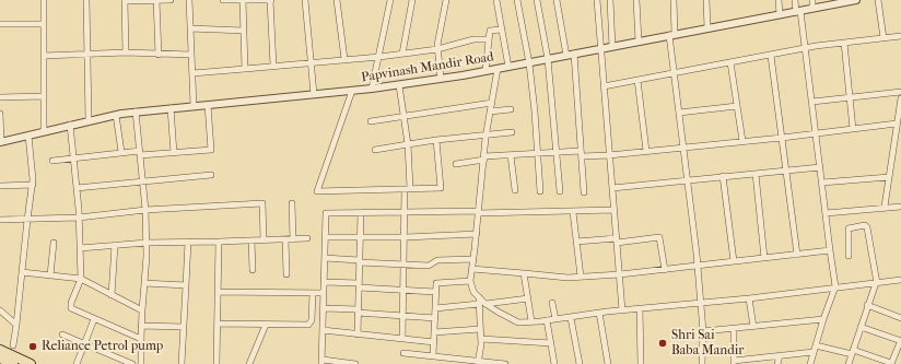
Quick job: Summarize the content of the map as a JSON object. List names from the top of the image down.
{
  "streets": {
    "street": ["Papvinash Mandir Road"]
  },
  "places": ["Shri Sai Baba Mandir", "Reliance Petrol pump"]
}
